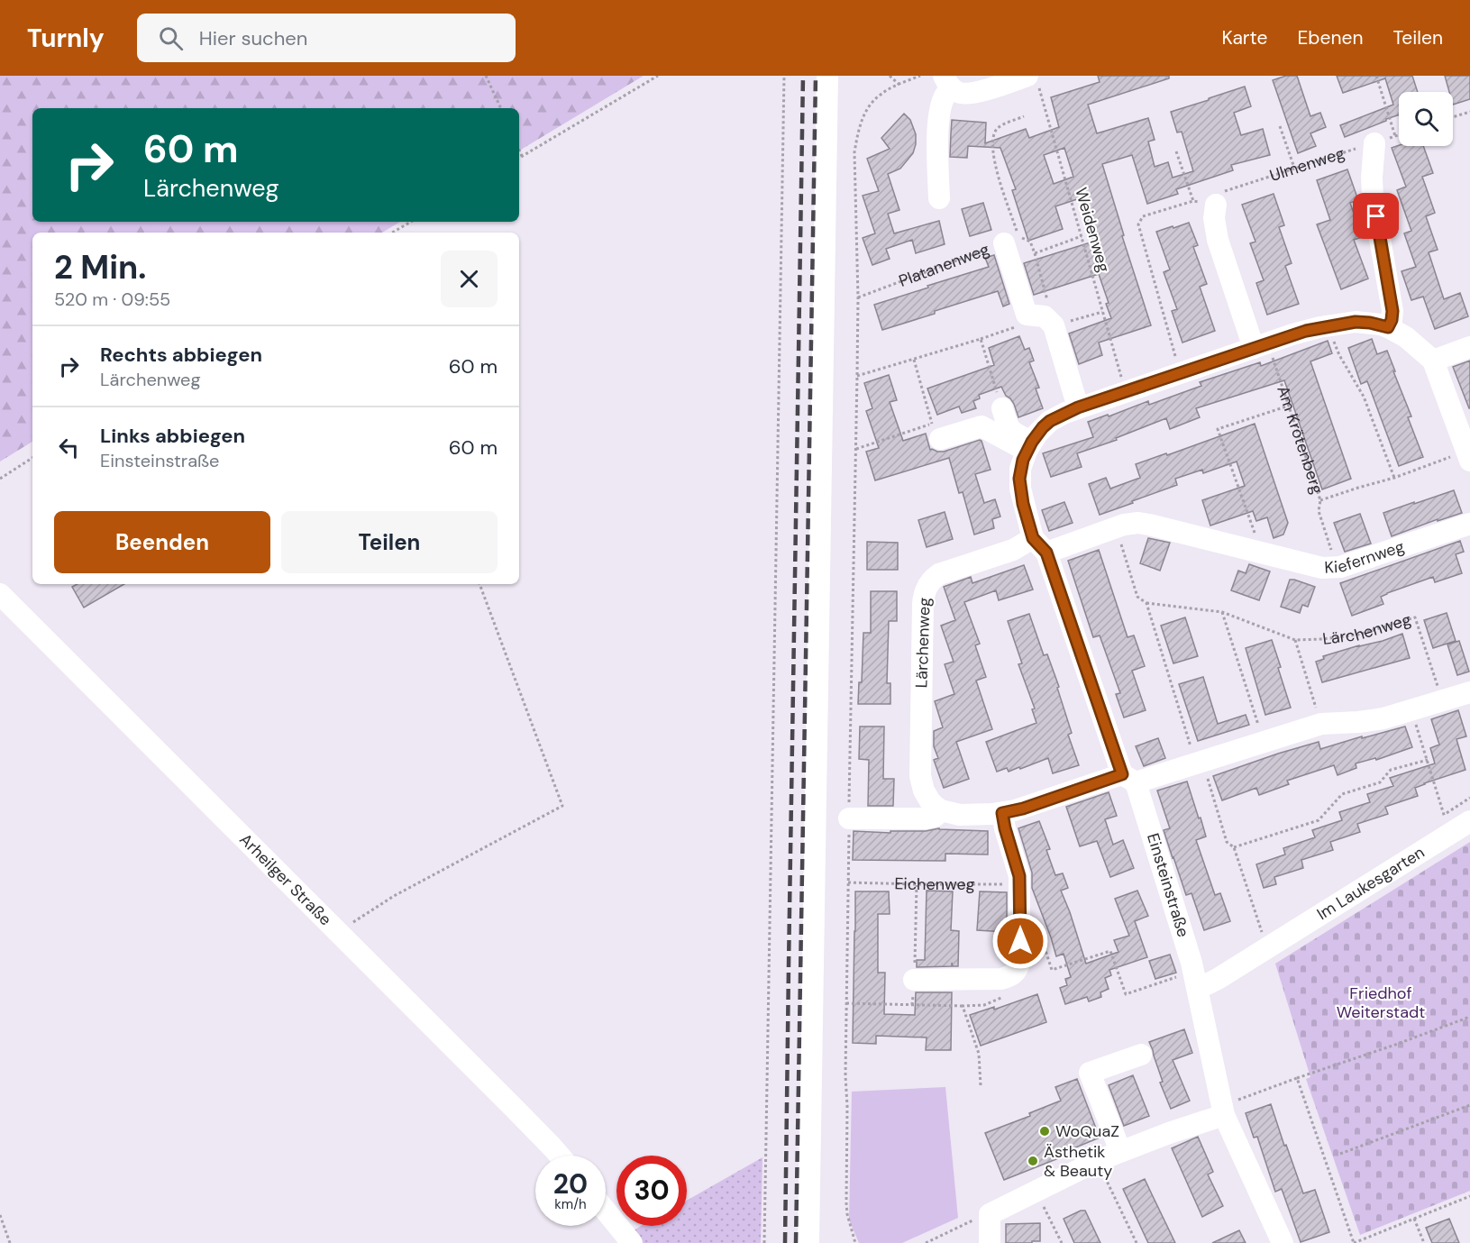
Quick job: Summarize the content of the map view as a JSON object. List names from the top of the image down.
{
  "streets": {
    "street": [
      "Platanenweg",
      "Kiefernweg",
      "Lärchenweg",
      "Arheilger Straße",
      "Im Laukesgarten",
      "Einsteinstraße"
    ],
    "path": [
      "Ulmenweg",
      "Weidenweg",
      "Am Krötenberg",
      "Eichenweg"
    ]
  },
  "crossings": [
    ["Am Krötenberg", "Kiefernweg"],
    ["Kiefernweg", "Lärchenweg"],
    ["Kiefernweg", "Einsteinstraße"],
    ["Lärchenweg", "Einsteinstraße"],
    ["Im Laukesgarten", "Einsteinstraße"]
  ],
  "parks": ["Friedhof Weiterstadt"],
  "places": ["WoQuaZ", "Ästhetik & Beauty"],
  "page": {
    "header": "Turnly",
    "search": "Hier suchen",
    "nav": ["Karte", "Ebenen", "Teilen"],
    "turn": ["60 m", "Lärchenweg"],
    "heading": ["2 Min.", "520 m · 09:55"],
    "list": [
      {
        "name": "Rechts abbiegen",
        "note": "Lärchenweg",
        "value": "60 m"
      },
      {
        "name": "Links abbiegen",
        "note": "Einsteinstraße",
        "value": "60 m"
      }
    ],
    "buttons": ["Beenden", "Teilen"],
    "speed": "20 km/h",
    "limit": "30"
  }
}
